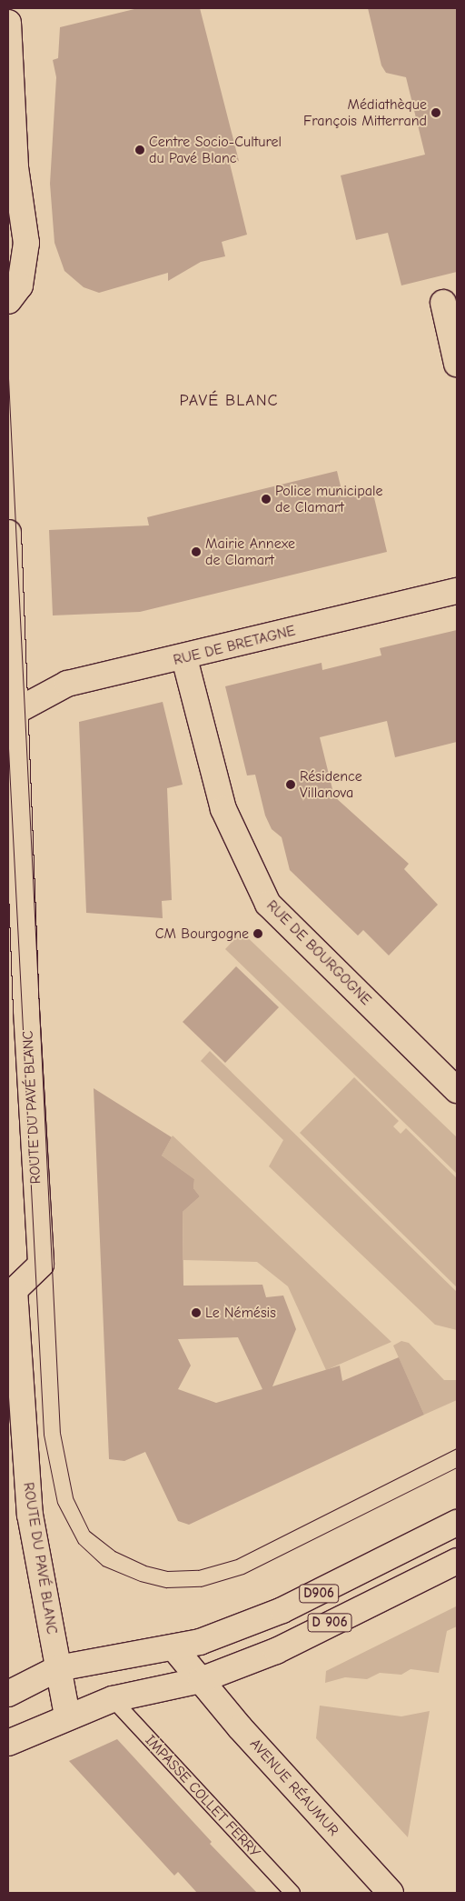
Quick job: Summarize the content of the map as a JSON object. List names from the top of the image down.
{
  "streets": {
    "main road": [
      "RUE DE BRETAGNE",
      "RUE DE BOURGOGNE",
      "ROUTE DU PAVÉ BLANC",
      "D906",
      "D 906",
      "AVENUE RÉAUMUR"
    ],
    "lane": ["IMPASSE COLLET FERRY"]
  },
  "crossings": [
    ["RUE DE BRETAGNE", "RUE DE BOURGOGNE"],
    ["RUE DE BRETAGNE", "ROUTE DU PAVÉ BLANC"],
    ["ROUTE DU PAVÉ BLANC", "D906"],
    ["ROUTE DU PAVÉ BLANC", "D 906"],
    ["D906", "AVENUE RÉAUMUR"],
    ["D 906", "AVENUE RÉAUMUR"],
    ["D 906", "IMPASSE COLLET FERRY"]
  ],
  "districts": ["PAVÉ BLANC"],
  "places": [
    "Médiathèque François Mitterrand",
    "Centre Socio-Culturel du Pavé Blanc",
    "Police municipale de Clamart",
    "Mairie Annexe de Clamart",
    "Résidence Villanova",
    "CM Bourgogne",
    "Le Némésis"
  ]
}
